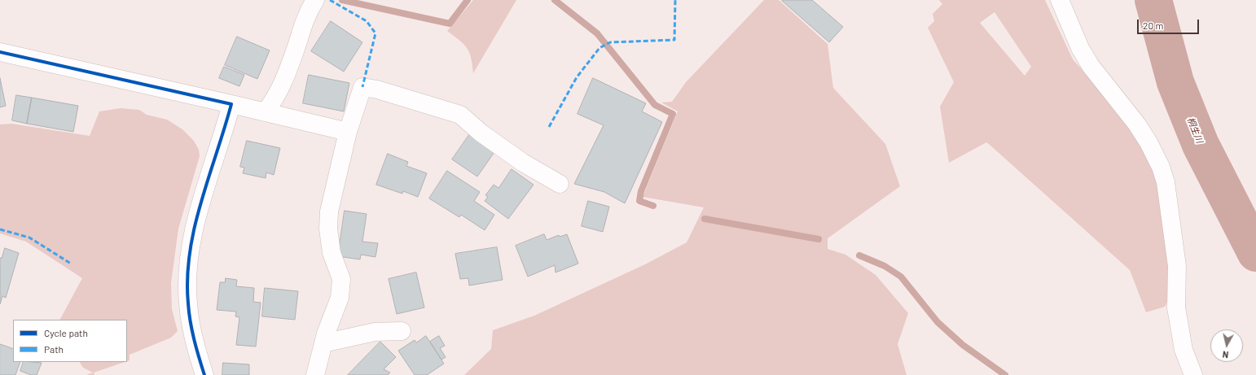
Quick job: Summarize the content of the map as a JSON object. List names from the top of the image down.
{
  "water": ["桐生川"],
  "legend": ["Cycle path", "Path"],
  "scale_bar": "20 m",
  "north": "bottom"
}
